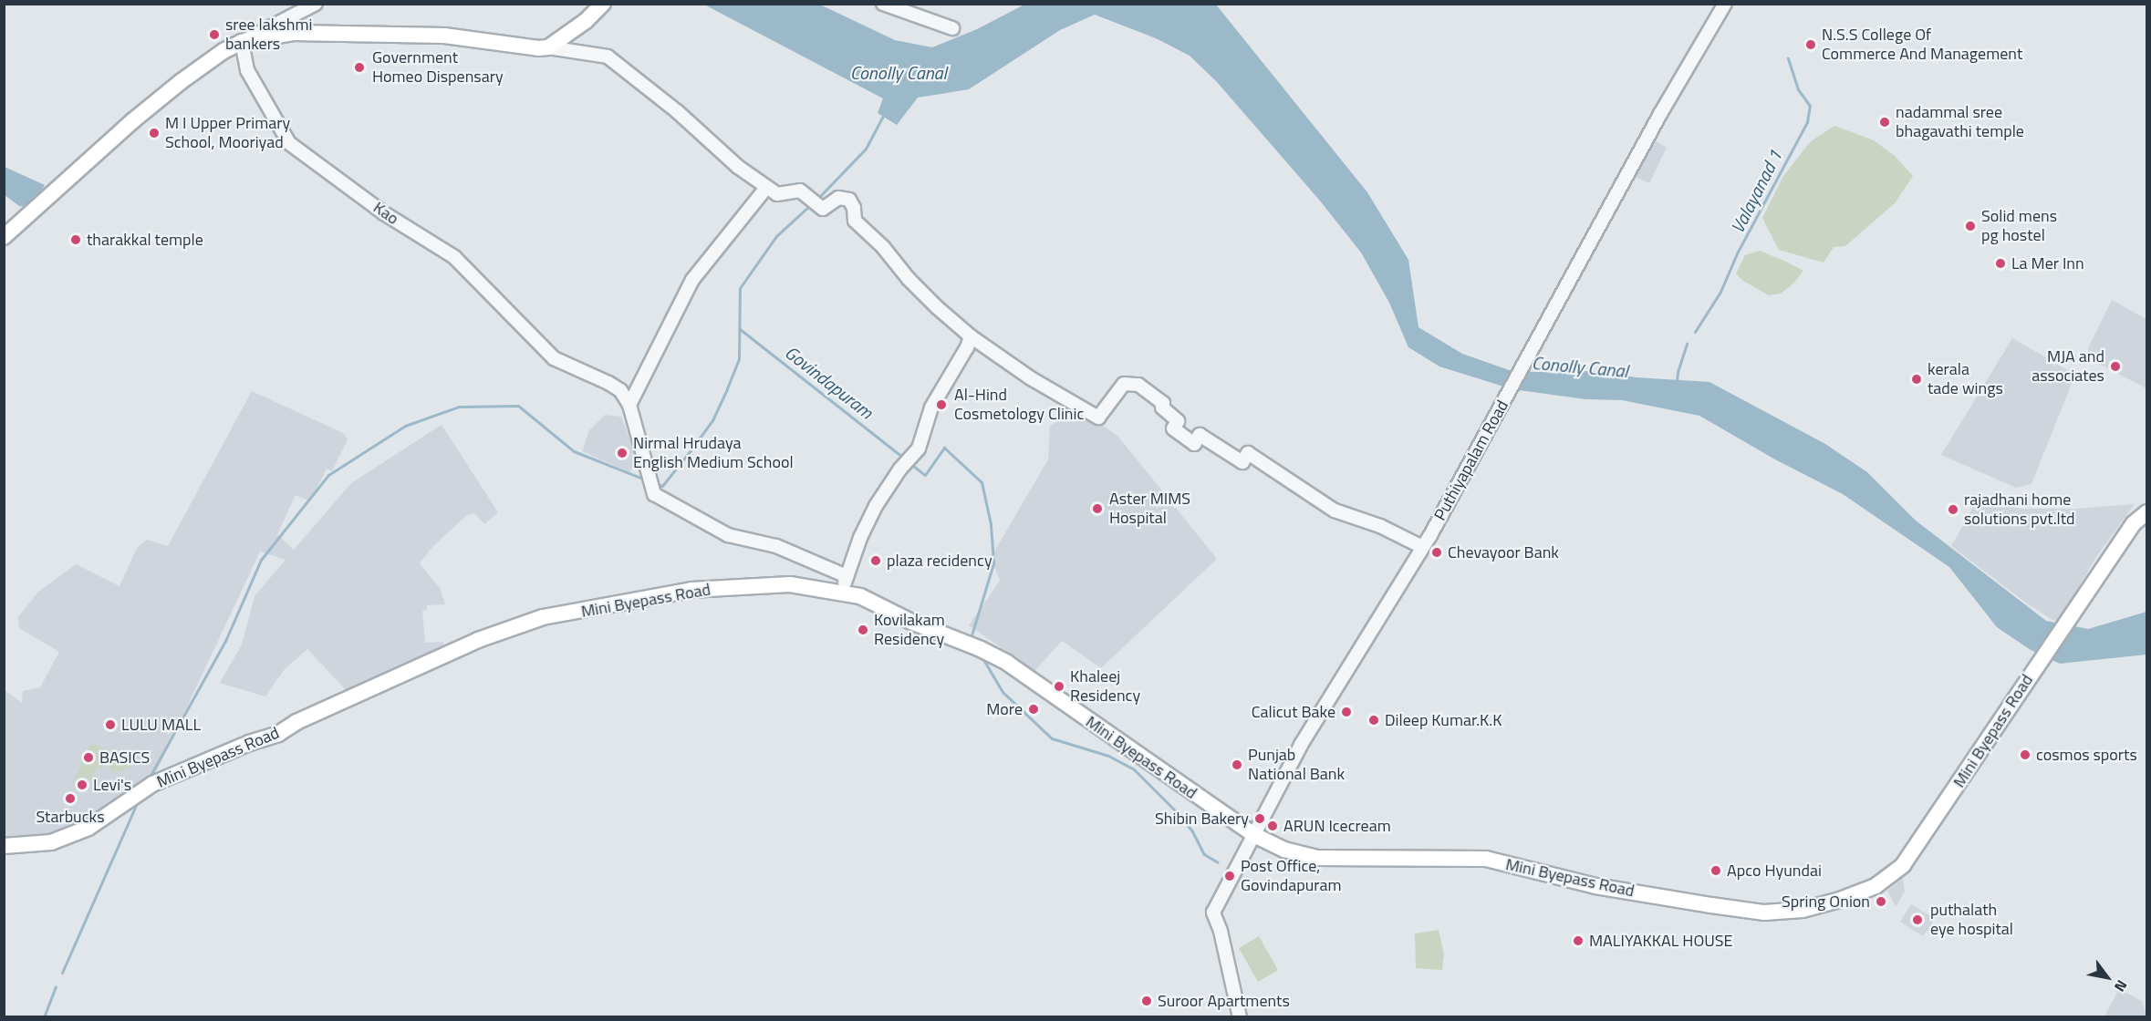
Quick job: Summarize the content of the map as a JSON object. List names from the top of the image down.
{
  "streets": {
    "main road": ["Mini Byepass Road"],
    "street": ["Kao", "Puthiyapalam Road"]
  },
  "crossings": [
    ["Puthiyapalam Road", "Mini Byepass Road"]
  ],
  "water": ["Conolly Canal", "Valayanad 1", "Govindapuram"],
  "places": [
    "sree lakshmi bankers",
    "N.S.S College Of Commerce And Management",
    "Government Homeo Dispensary",
    "nadammal sree bhagavathi temple",
    "M I Upper Primary School, Mooriyad",
    "Solid mens pg hostel",
    "tharakkal temple",
    "La Mer Inn",
    "MJA and associates",
    "kerala tade wings",
    "Al-Hind Cosmetology Clinic",
    "Nirmal Hrudaya English Medium School",
    "Aster MIMS Hospital",
    "rajadhani home solutions pvt.ltd",
    "Chevayoor Bank",
    "plaza recidency",
    "Kovilakam Residency",
    "Khaleej Residency",
    "More",
    "Calicut Bake",
    "Dileep Kumar.K.K",
    "LULU MALL",
    "cosmos sports",
    "BASICS",
    "Punjab National Bank",
    "Levi's",
    "Starbucks",
    "Shibin Bakery",
    "ARUN Icecream",
    "Apco Hyundai",
    "Post Office, Govindapuram",
    "Spring Onion",
    "puthalath eye hospital",
    "MALIYAKKAL HOUSE",
    "Suroor Apartments"
  ],
  "north": "bottom right"
}
